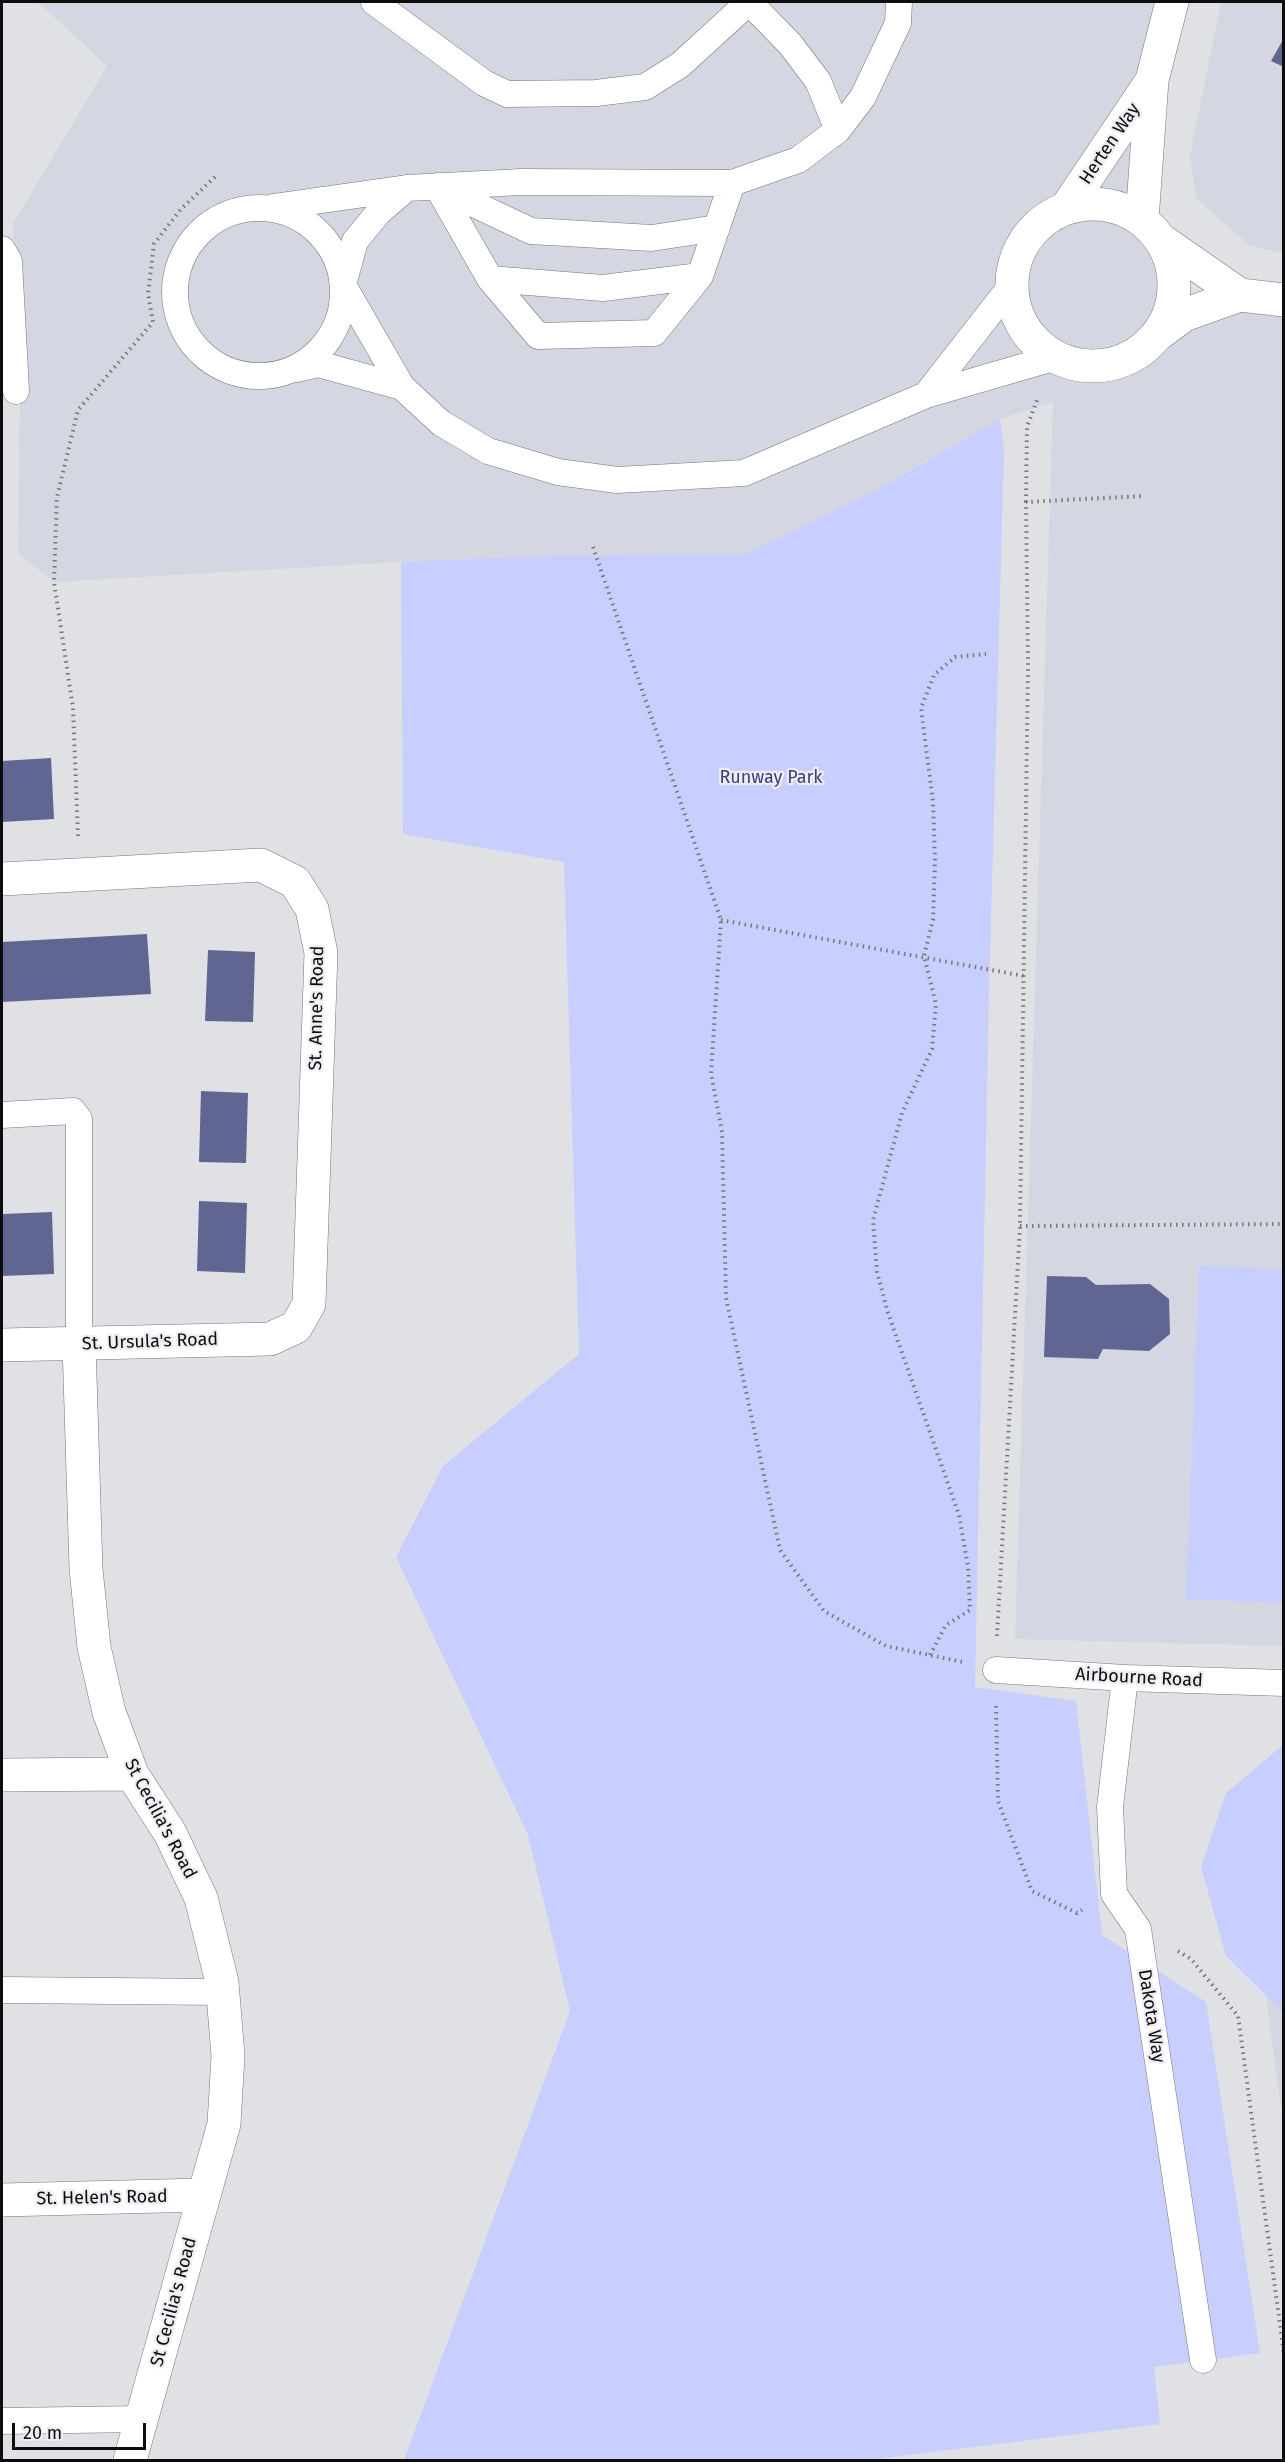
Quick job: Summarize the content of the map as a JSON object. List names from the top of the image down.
{
  "streets": {
    "street": [
      "Herten Way",
      "St. Anne's Road",
      "St. Ursula's Road",
      "St Cecilia's Road",
      "St. Helen's Road"
    ],
    "lane": ["Airbourne Road", "Dakota Way"]
  },
  "crossings": [
    ["St. Anne's Road", "St. Ursula's Road"],
    ["St. Ursula's Road", "St Cecilia's Road"],
    ["St Cecilia's Road", "St. Helen's Road"]
  ],
  "parks": ["Runway Park"],
  "scale_bar": "20 m"
}
